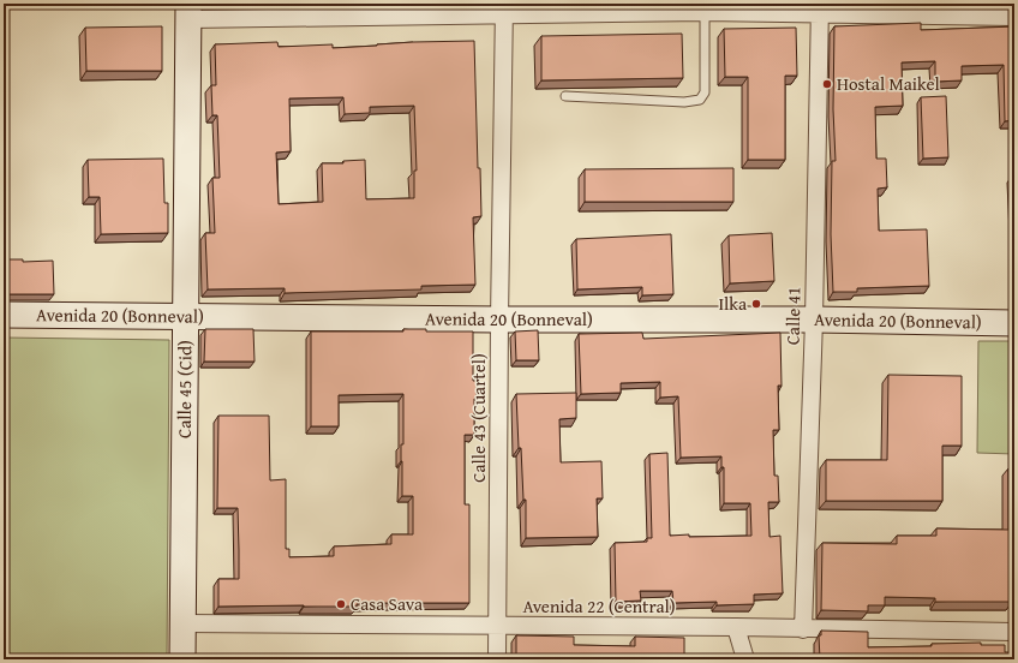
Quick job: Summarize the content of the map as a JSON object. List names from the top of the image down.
{
  "streets": {
    "street": [
      "Avenida 20 (Bonneval)",
      "Calle 41",
      "Calle 45 (Cid)",
      "Calle 43 (Cuartel)",
      "Avenida 22 (Central)"
    ]
  },
  "crossings": [
    ["Avenida 20 (Bonneval)", "Calle 41"],
    ["Avenida 20 (Bonneval)", "Calle 45 (Cid)"],
    ["Avenida 20 (Bonneval)", "Calle 43 (Cuartel)"],
    ["Calle 41", "Avenida 22 (Central)"],
    ["Calle 45 (Cid)", "Avenida 22 (Central)"],
    ["Calle 43 (Cuartel)", "Avenida 22 (Central)"]
  ],
  "places": ["Hostal Maikel", "Ilka", "Casa Sava"]
}
